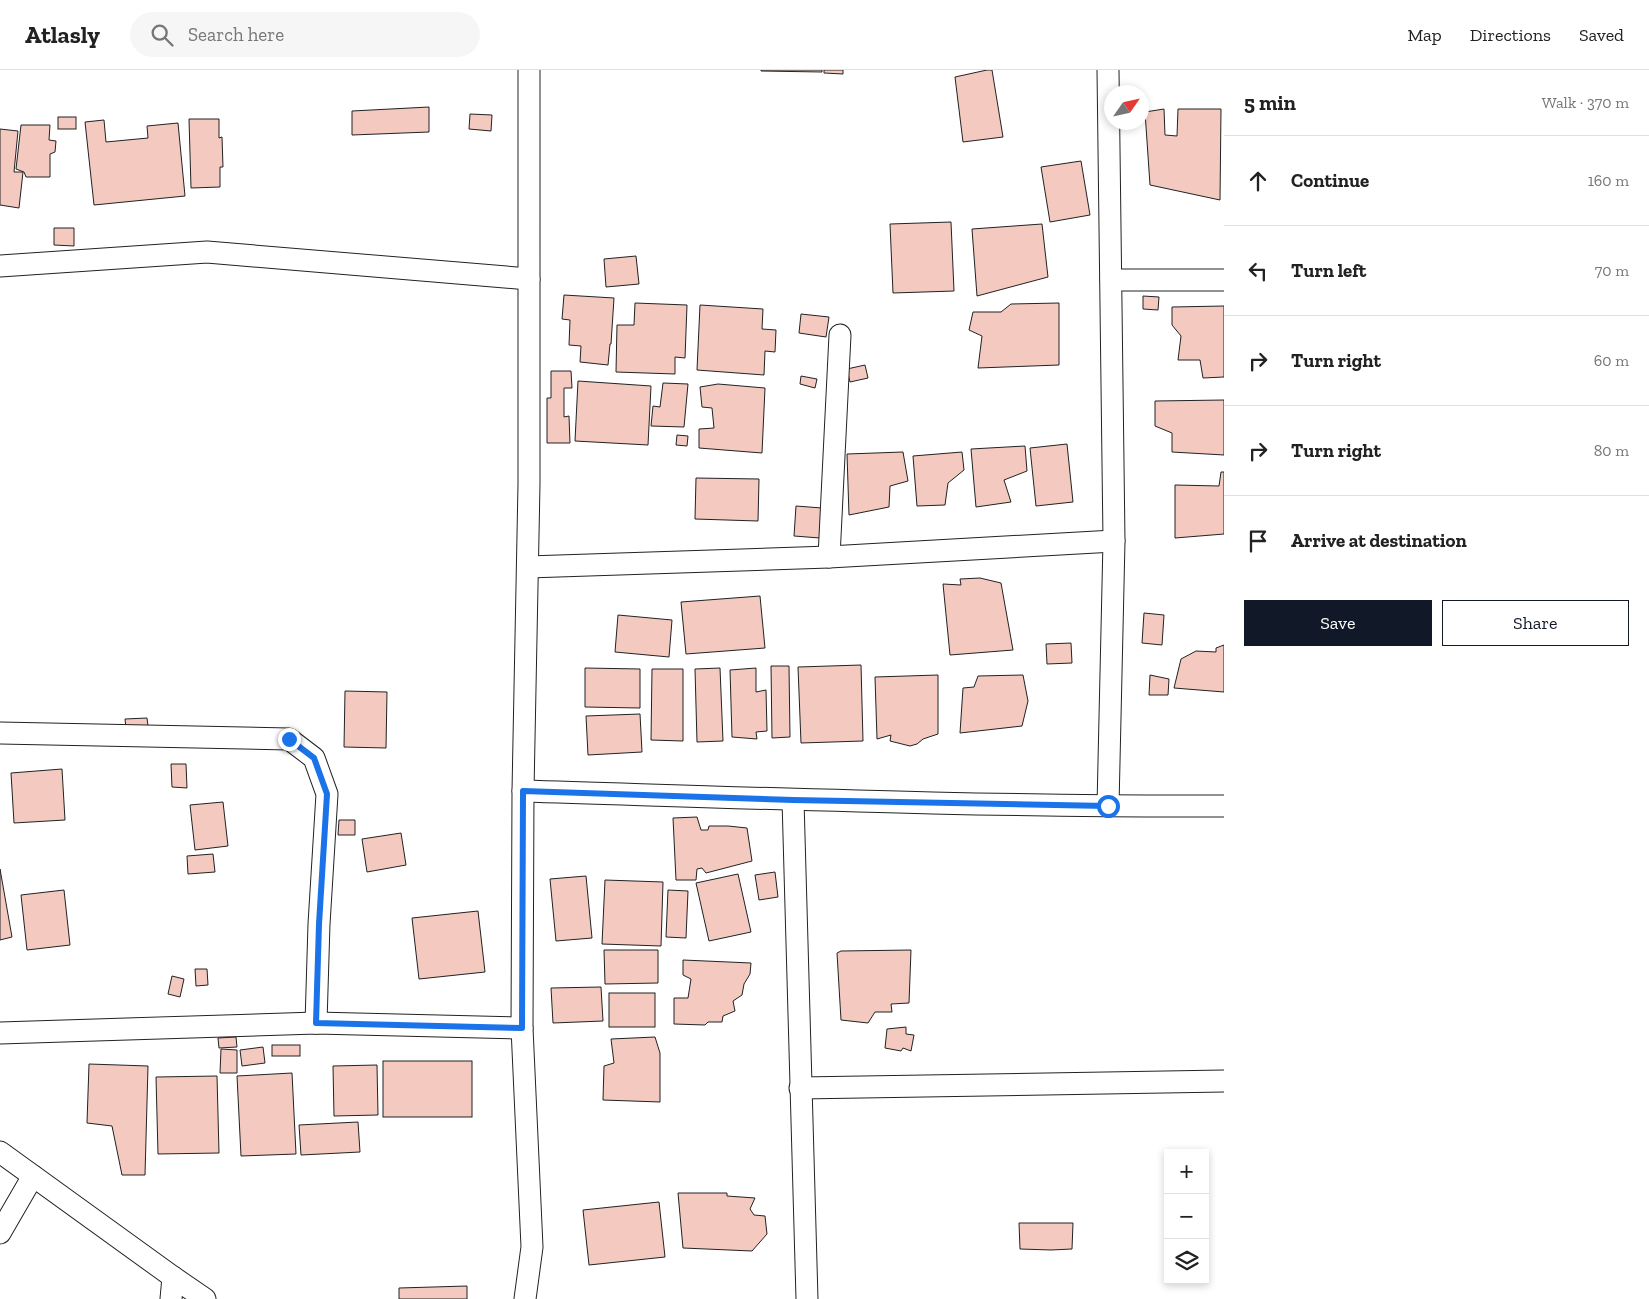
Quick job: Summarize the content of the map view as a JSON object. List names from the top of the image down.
{
  "north": "top right",
  "page": {
    "header": "Atlasly",
    "search": "Search here",
    "nav": ["Map", "Directions", "Saved"],
    "heading": ["5 min", "Walk · 370 m"],
    "list": [
      ["Continue", "160 m"],
      ["Turn left", "70 m"],
      ["Turn right", "60 m"],
      ["Turn right", "80 m"],
      "Arrive at destination"
    ],
    "buttons": ["Save", "Share"],
    "map_buttons": ["+", "−"]
  }
}
